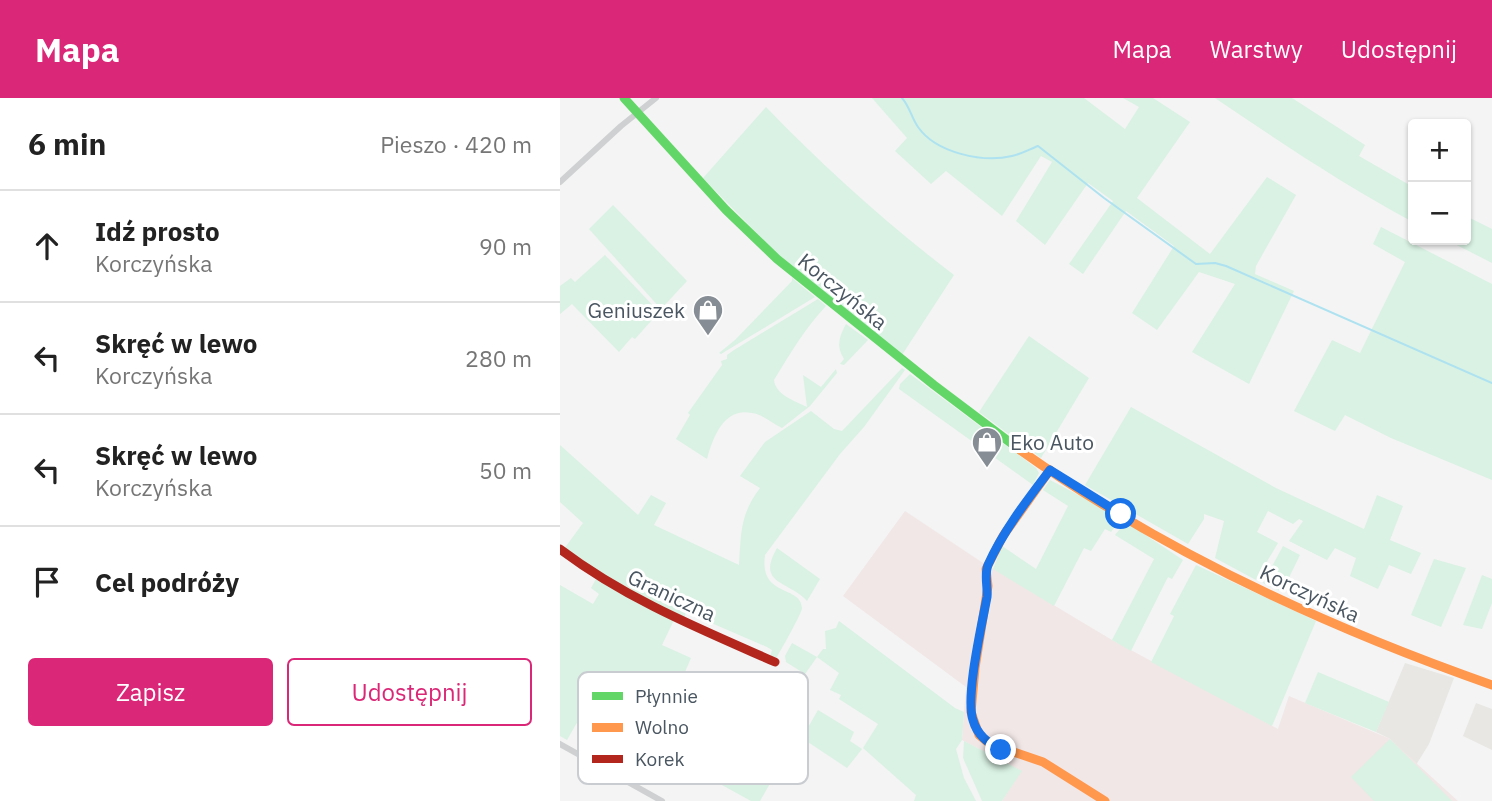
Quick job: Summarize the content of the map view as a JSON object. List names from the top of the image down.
{
  "streets": {
    "main road": ["Korczyńska", "Graniczna"]
  },
  "places": {
    "shop": ["Geniuszek", "Eko Auto"]
  },
  "legend": ["Płynnie", "Wolno", "Korek"],
  "page": {
    "header": "Mapa",
    "nav": ["Mapa", "Warstwy", "Udostępnij"],
    "heading": ["6 min", "Pieszo · 420 m"],
    "map_buttons": ["+", "−"],
    "list": [
      ["Idź prosto", "Korczyńska", "90 m"],
      ["Skręć w lewo", "Korczyńska", "280 m"],
      ["Skręć w lewo", "Korczyńska", "50 m"],
      "Cel podróży"
    ],
    "buttons": ["Zapisz", "Udostępnij"]
  }
}
